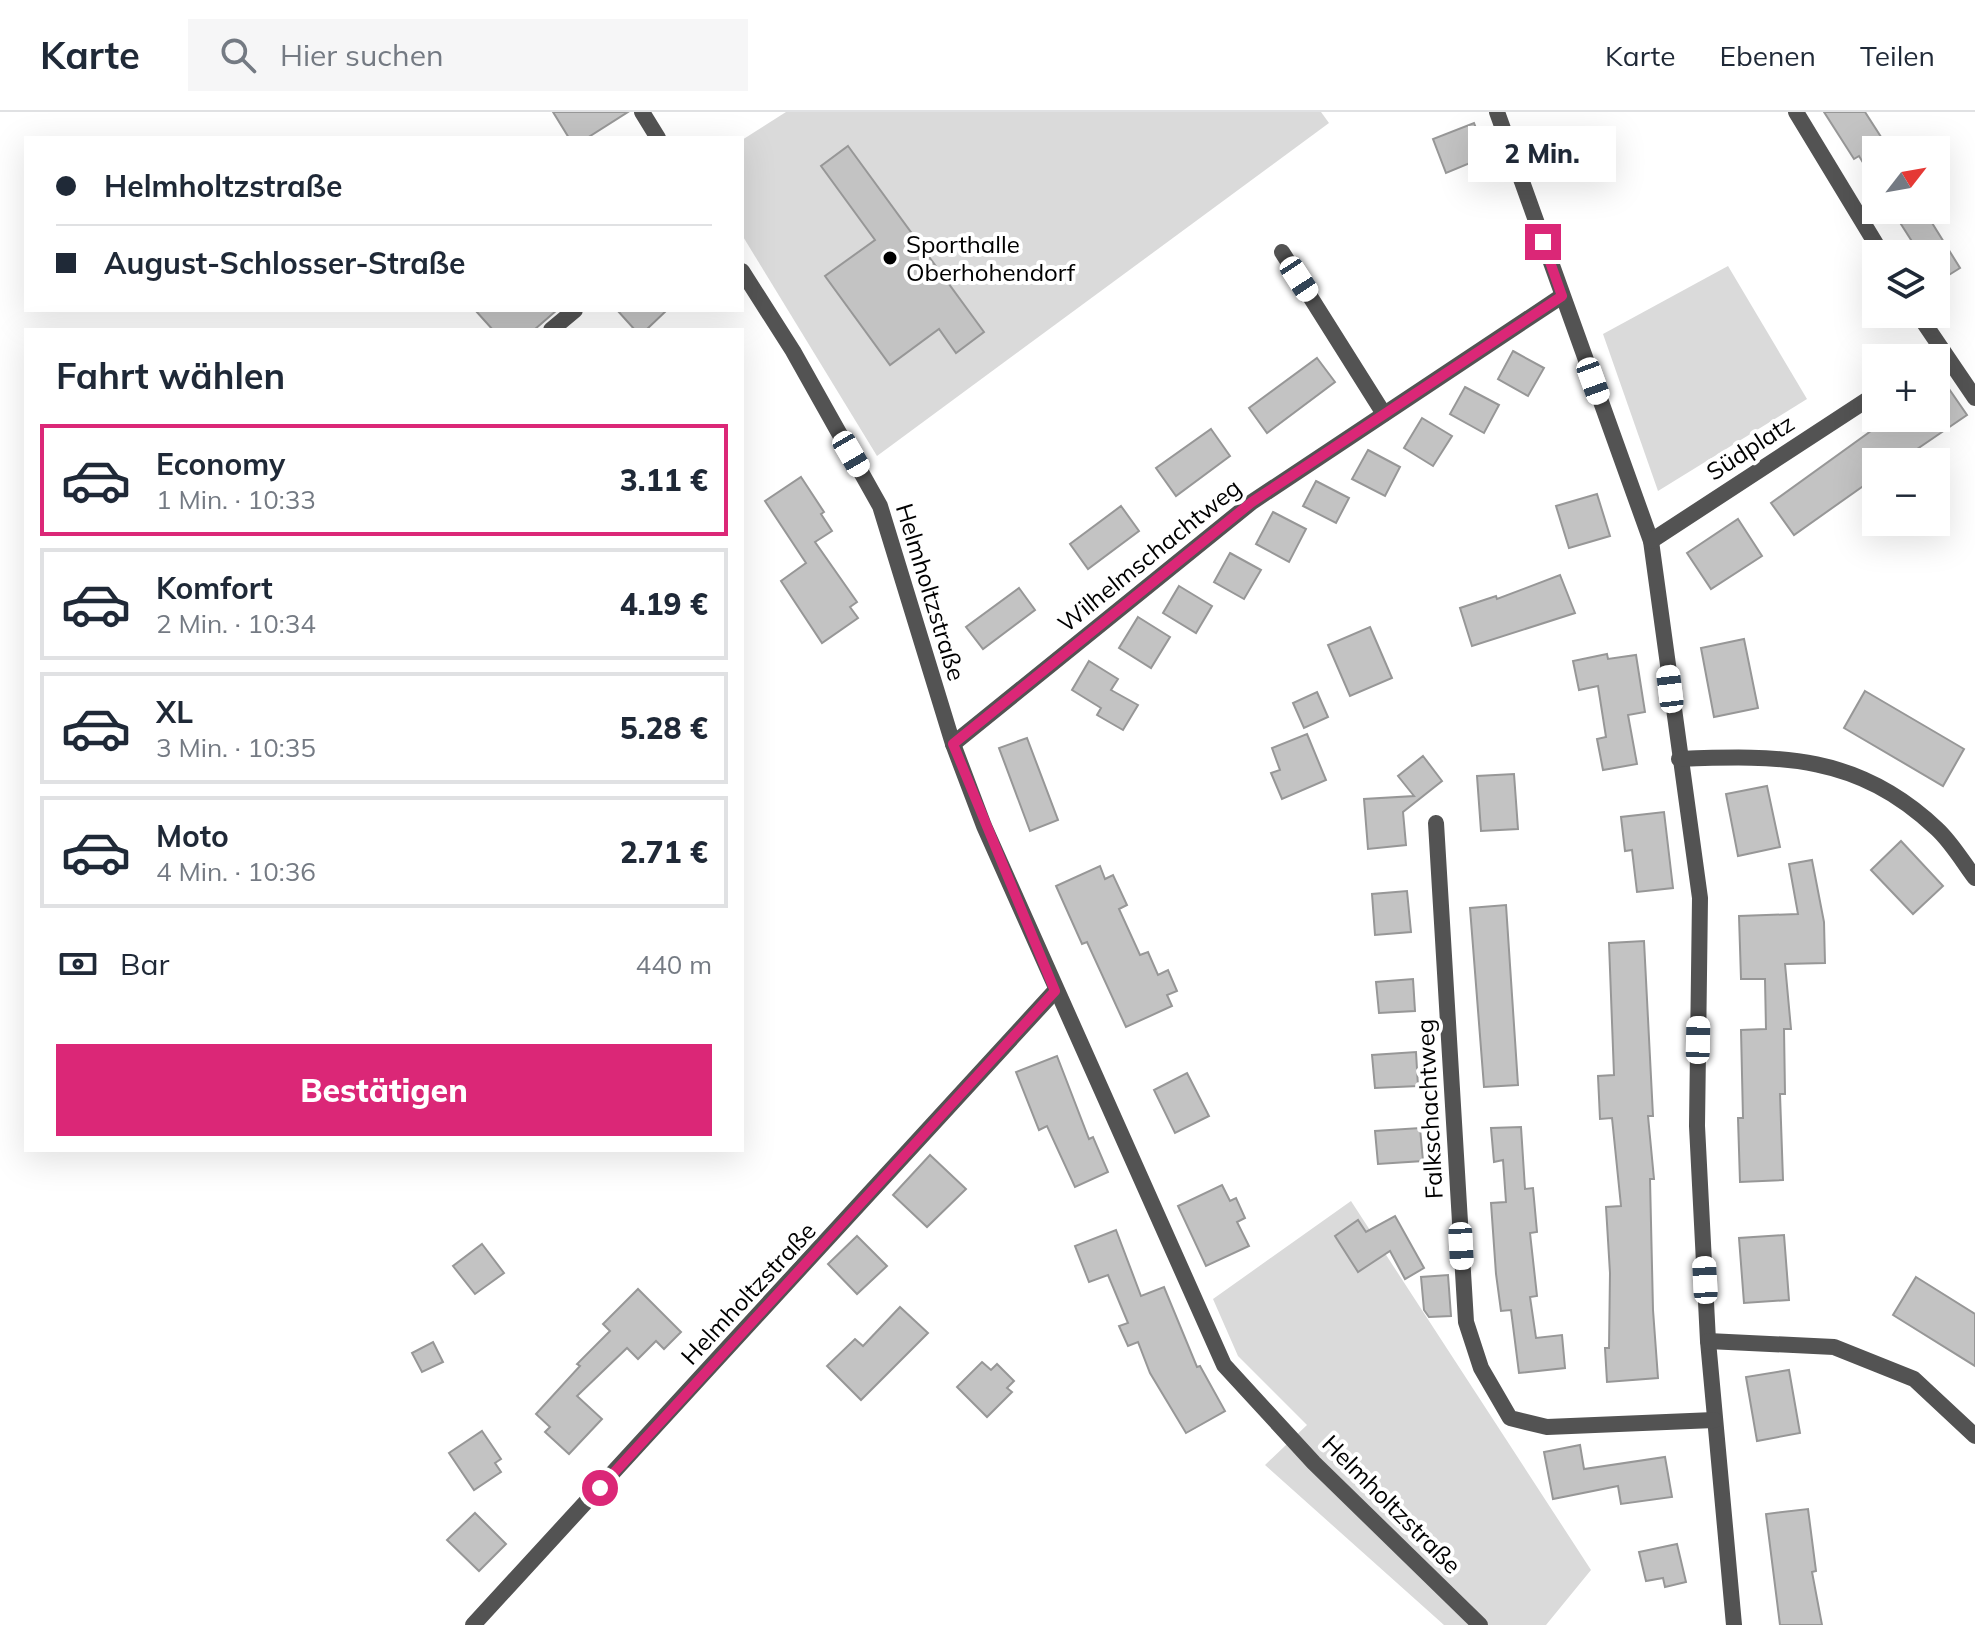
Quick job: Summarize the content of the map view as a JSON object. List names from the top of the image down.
{
  "streets": {
    "street": [
      "Südplatz",
      "Wilhelmschachtweg",
      "Helmholtzstraße",
      "Falkschachtweg"
    ]
  },
  "crossings": [
    ["Wilhelmschachtweg", "Helmholtzstraße"]
  ],
  "places": ["Sporthalle Oberhohendorf"],
  "north": "top right",
  "page": {
    "header": "Karte",
    "search": "Hier suchen",
    "nav": ["Karte", "Ebenen", "Teilen"],
    "bubble": "2 Min.",
    "map_buttons": ["+", "−"],
    "banner": ["Helmholtzstraße", "August-Schlosser-Straße"],
    "heading": "Fahrt wählen",
    "list": [
      {
        "name": "Economy",
        "note": "1 Min. · 10:33",
        "value": "3.11 €"
      },
      {
        "name": "Komfort",
        "note": "2 Min. · 10:34",
        "value": "4.19 €"
      },
      {
        "name": "XL",
        "note": "3 Min. · 10:35",
        "value": "5.28 €"
      },
      {
        "name": "Moto",
        "note": "4 Min. · 10:36",
        "value": "2.71 €"
      }
    ],
    "pay": ["Bar", "440 m"],
    "buttons": "Bestätigen"
  }
}
